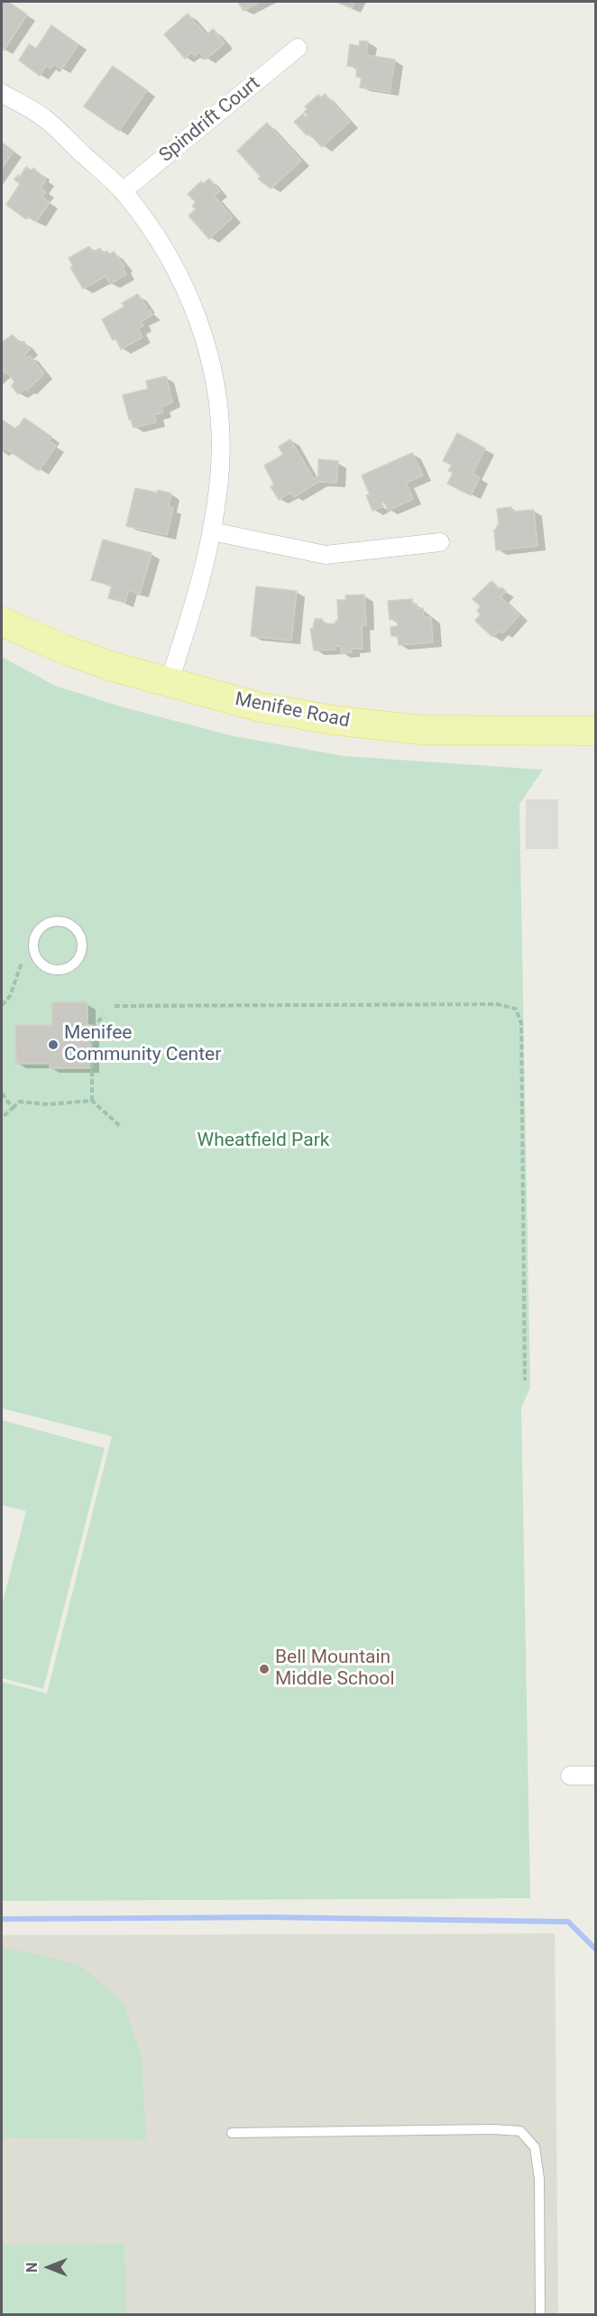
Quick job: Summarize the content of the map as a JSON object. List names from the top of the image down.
{
  "streets": {
    "main road": ["Menifee Road"],
    "street": ["Spindrift Court"]
  },
  "parks": ["Wheatfield Park"],
  "places": ["Menifee Community Center", "Bell Mountain Middle School"],
  "north": "left"
}
